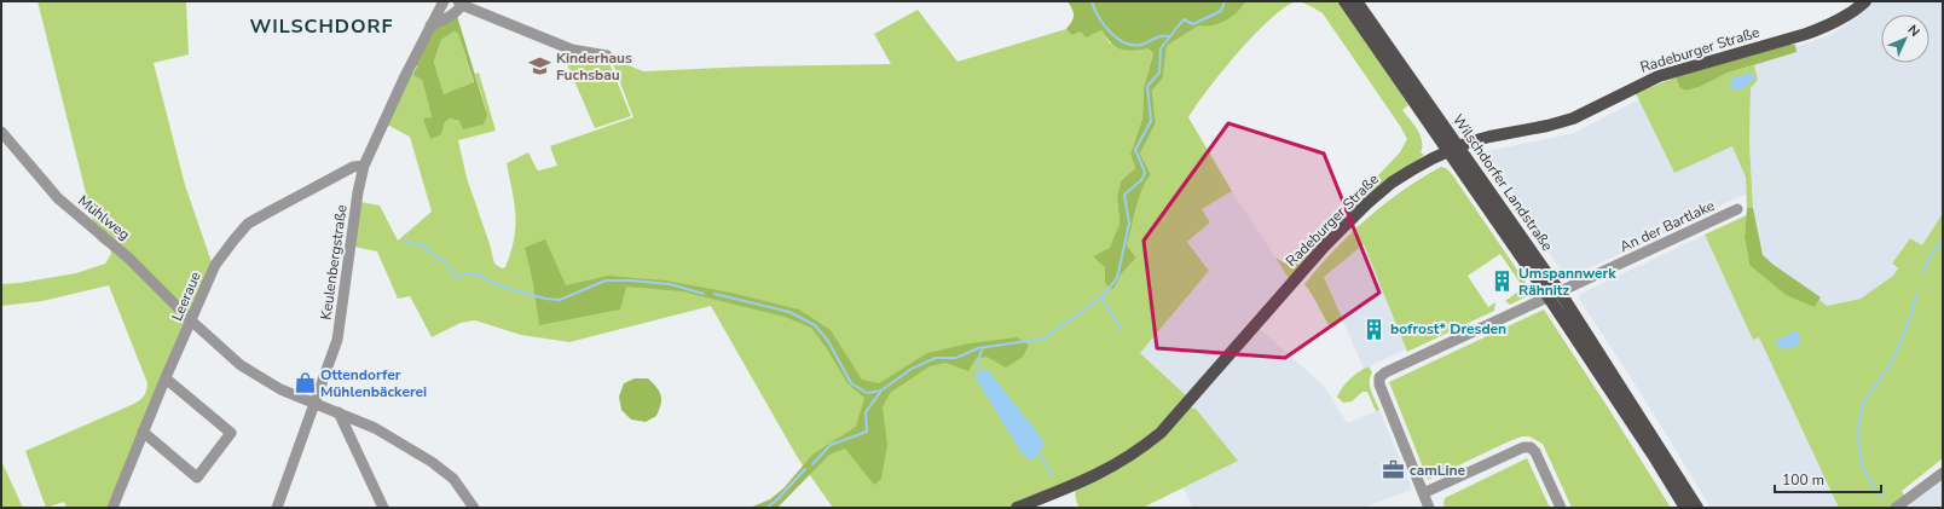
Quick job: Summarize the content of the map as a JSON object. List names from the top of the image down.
{
  "streets": {
    "main road": ["Radeburger Straße", "Wilschdorfer Landstraße"],
    "street": [
      "Mühlweg",
      "An der Bartlake",
      "Keulenbergstraße",
      "Leeraue"
    ]
  },
  "crossings": [
    ["Radeburger Straße", "Wilschdorfer Landstraße"],
    ["Wilschdorfer Landstraße", "An der Bartlake"],
    ["Mühlweg", "Keulenbergstraße"],
    ["Mühlweg", "Leeraue"],
    ["Keulenbergstraße", "Leeraue"]
  ],
  "districts": ["WILSCHDORF"],
  "places": {
    "school or university": ["Kinderhaus Fuchsbau"],
    "building": ["Umspannwerk Rähnitz", "bofrost* Dresden"],
    "shop": ["Ottendorfer Mühlenbäckerei"],
    "office": ["camLine"]
  },
  "scale_bar": "100 m",
  "north": "top right"
}
